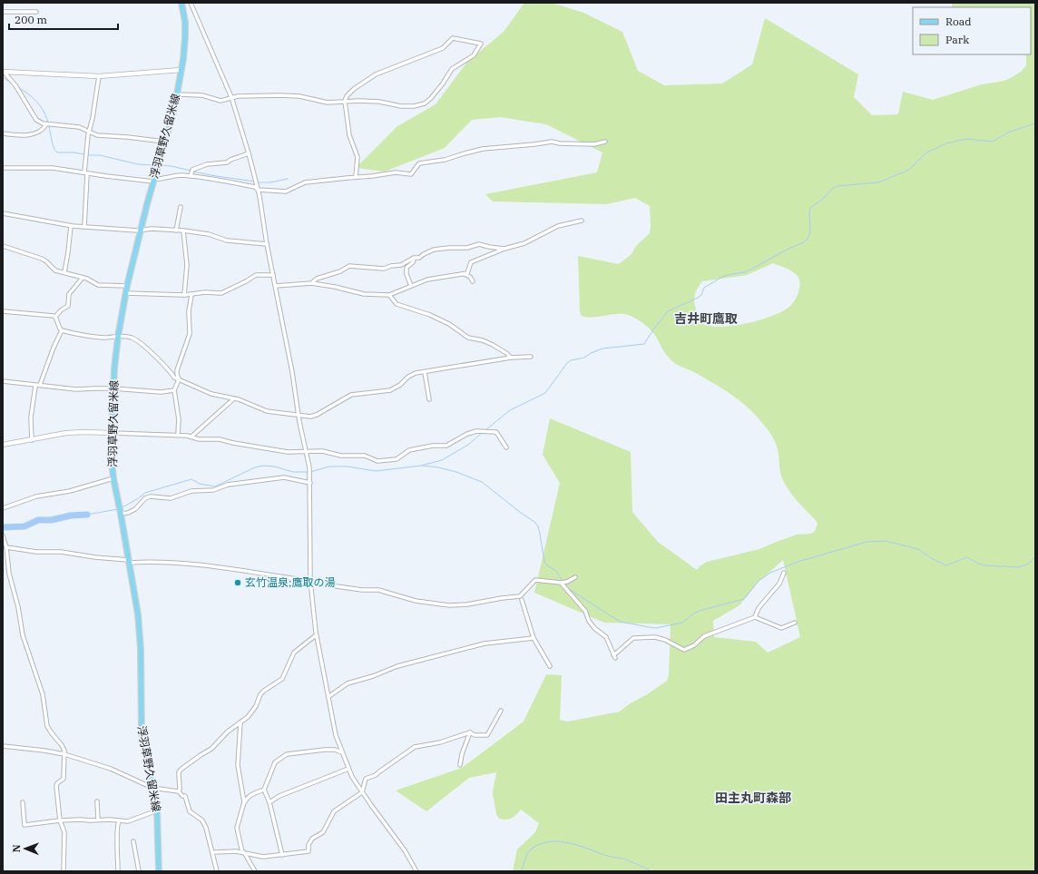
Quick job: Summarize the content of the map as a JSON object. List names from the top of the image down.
{
  "streets": {
    "main road": ["浮羽草野久留米線"]
  },
  "districts": ["吉井町鷹取", "田主丸町森部"],
  "places": ["玄竹温泉;鷹取の湯"],
  "legend": ["Road", "Park"],
  "scale_bar": "200 m",
  "north": "left"
}
